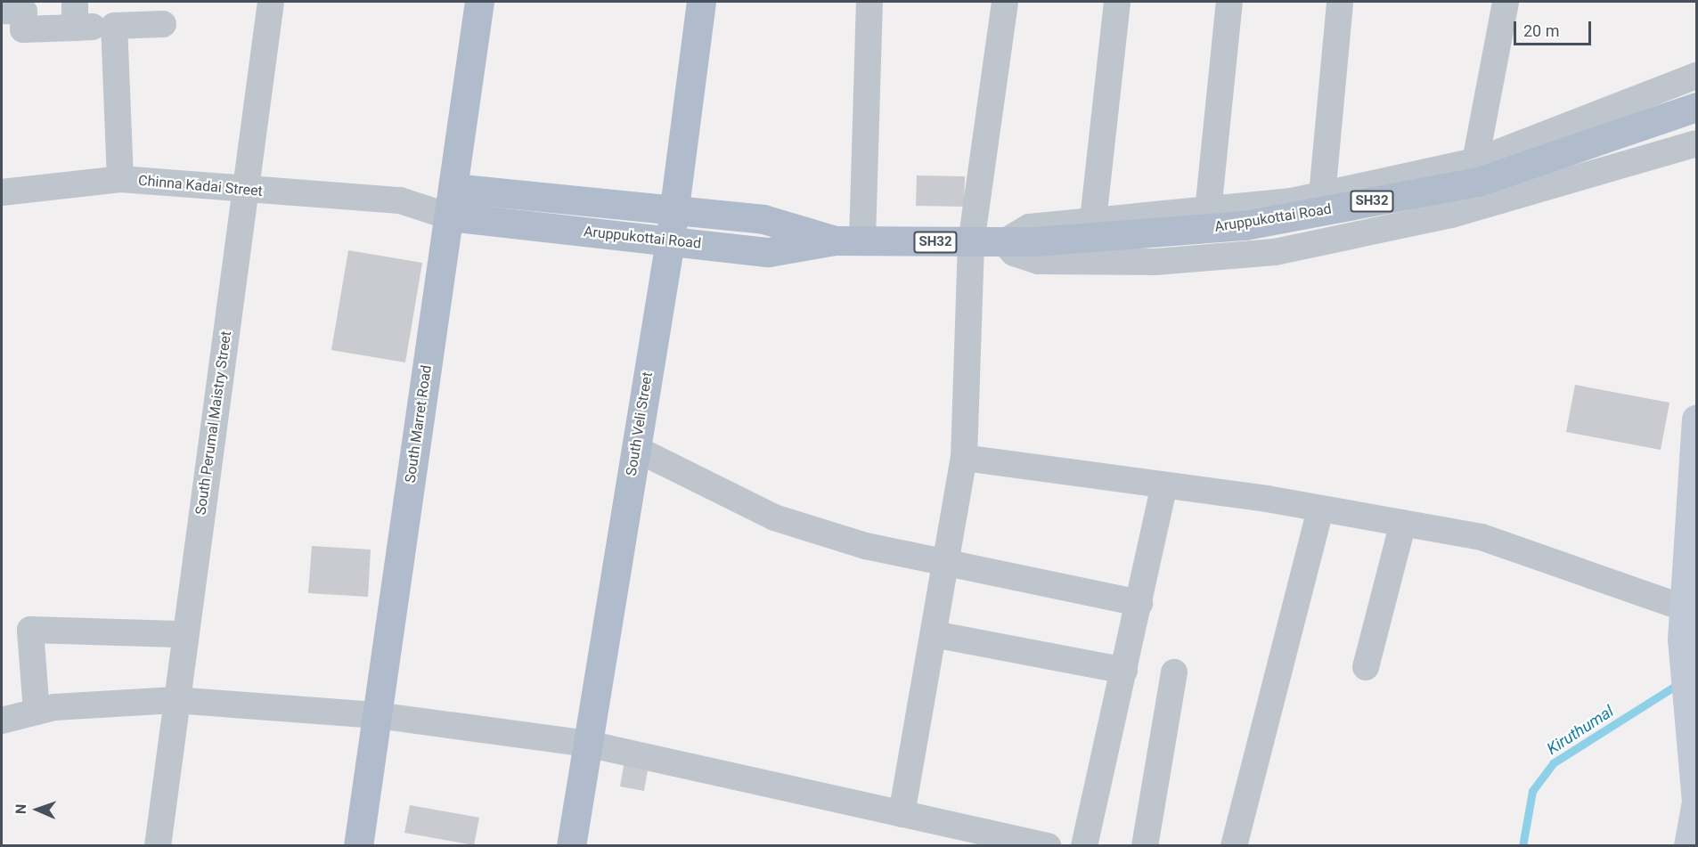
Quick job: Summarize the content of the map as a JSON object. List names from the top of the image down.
{
  "streets": {
    "main road": [
      "SH32",
      "Aruppukottai Road",
      "South Marret Road",
      "South Veli Street"
    ],
    "street": ["Chinna Kadai Street", "South Perumal Maistry Street"]
  },
  "crossings": [
    ["Chinna Kadai Street", "Aruppukottai Road"],
    ["Chinna Kadai Street", "South Perumal Maistry Street"],
    ["Chinna Kadai Street", "South Marret Road"],
    ["Aruppukottai Road", "South Marret Road"],
    ["Aruppukottai Road", "South Veli Street"]
  ],
  "water": ["Kiruthumal"],
  "scale_bar": "20 m",
  "north": "left"
}
